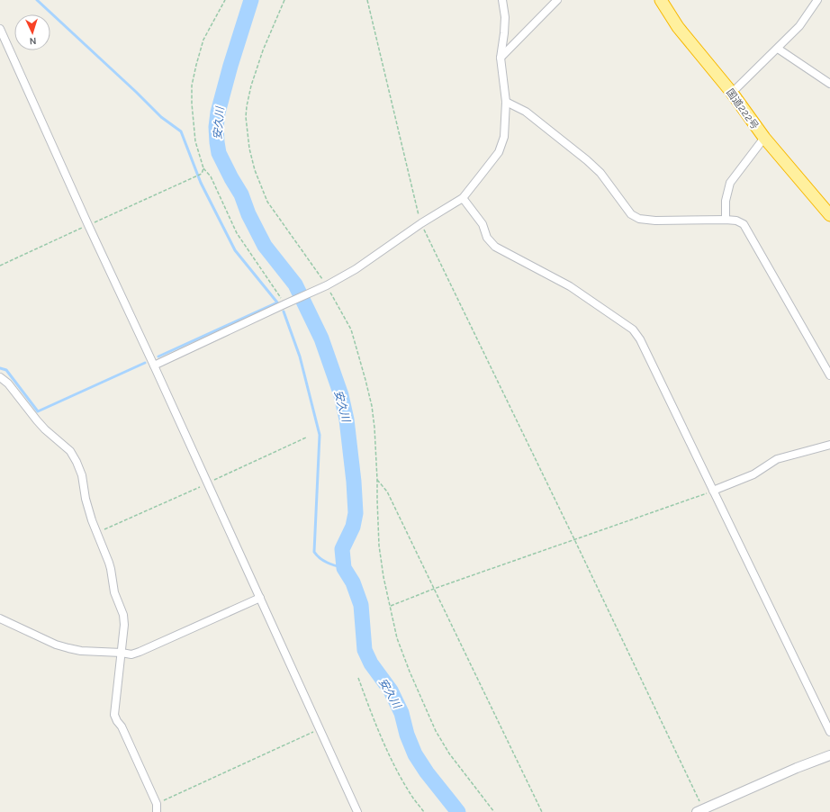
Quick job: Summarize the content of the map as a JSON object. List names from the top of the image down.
{
  "streets": {
    "highway": ["国道222号"]
  },
  "water": ["安久川"],
  "north": "bottom"
}
